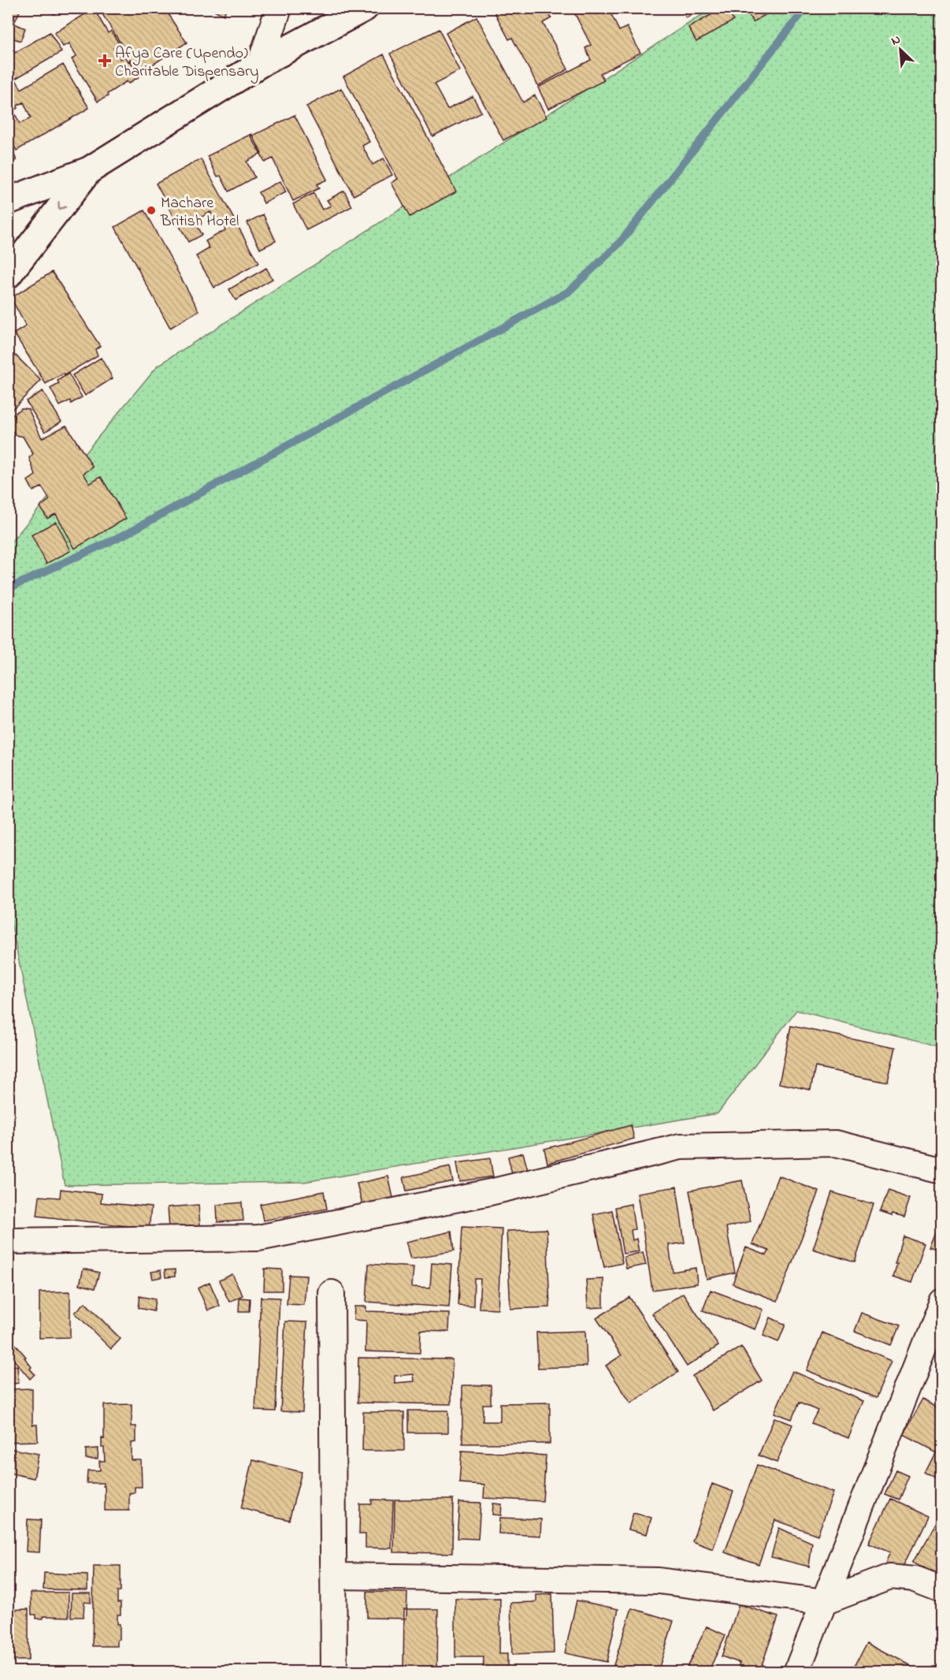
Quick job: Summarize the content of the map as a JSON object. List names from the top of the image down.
{
  "places": {
    "health": ["Afya Care (Upendo) Charitable Dispensary"],
    "other": ["Machare British Hotel"]
  },
  "north": "top left"
}
